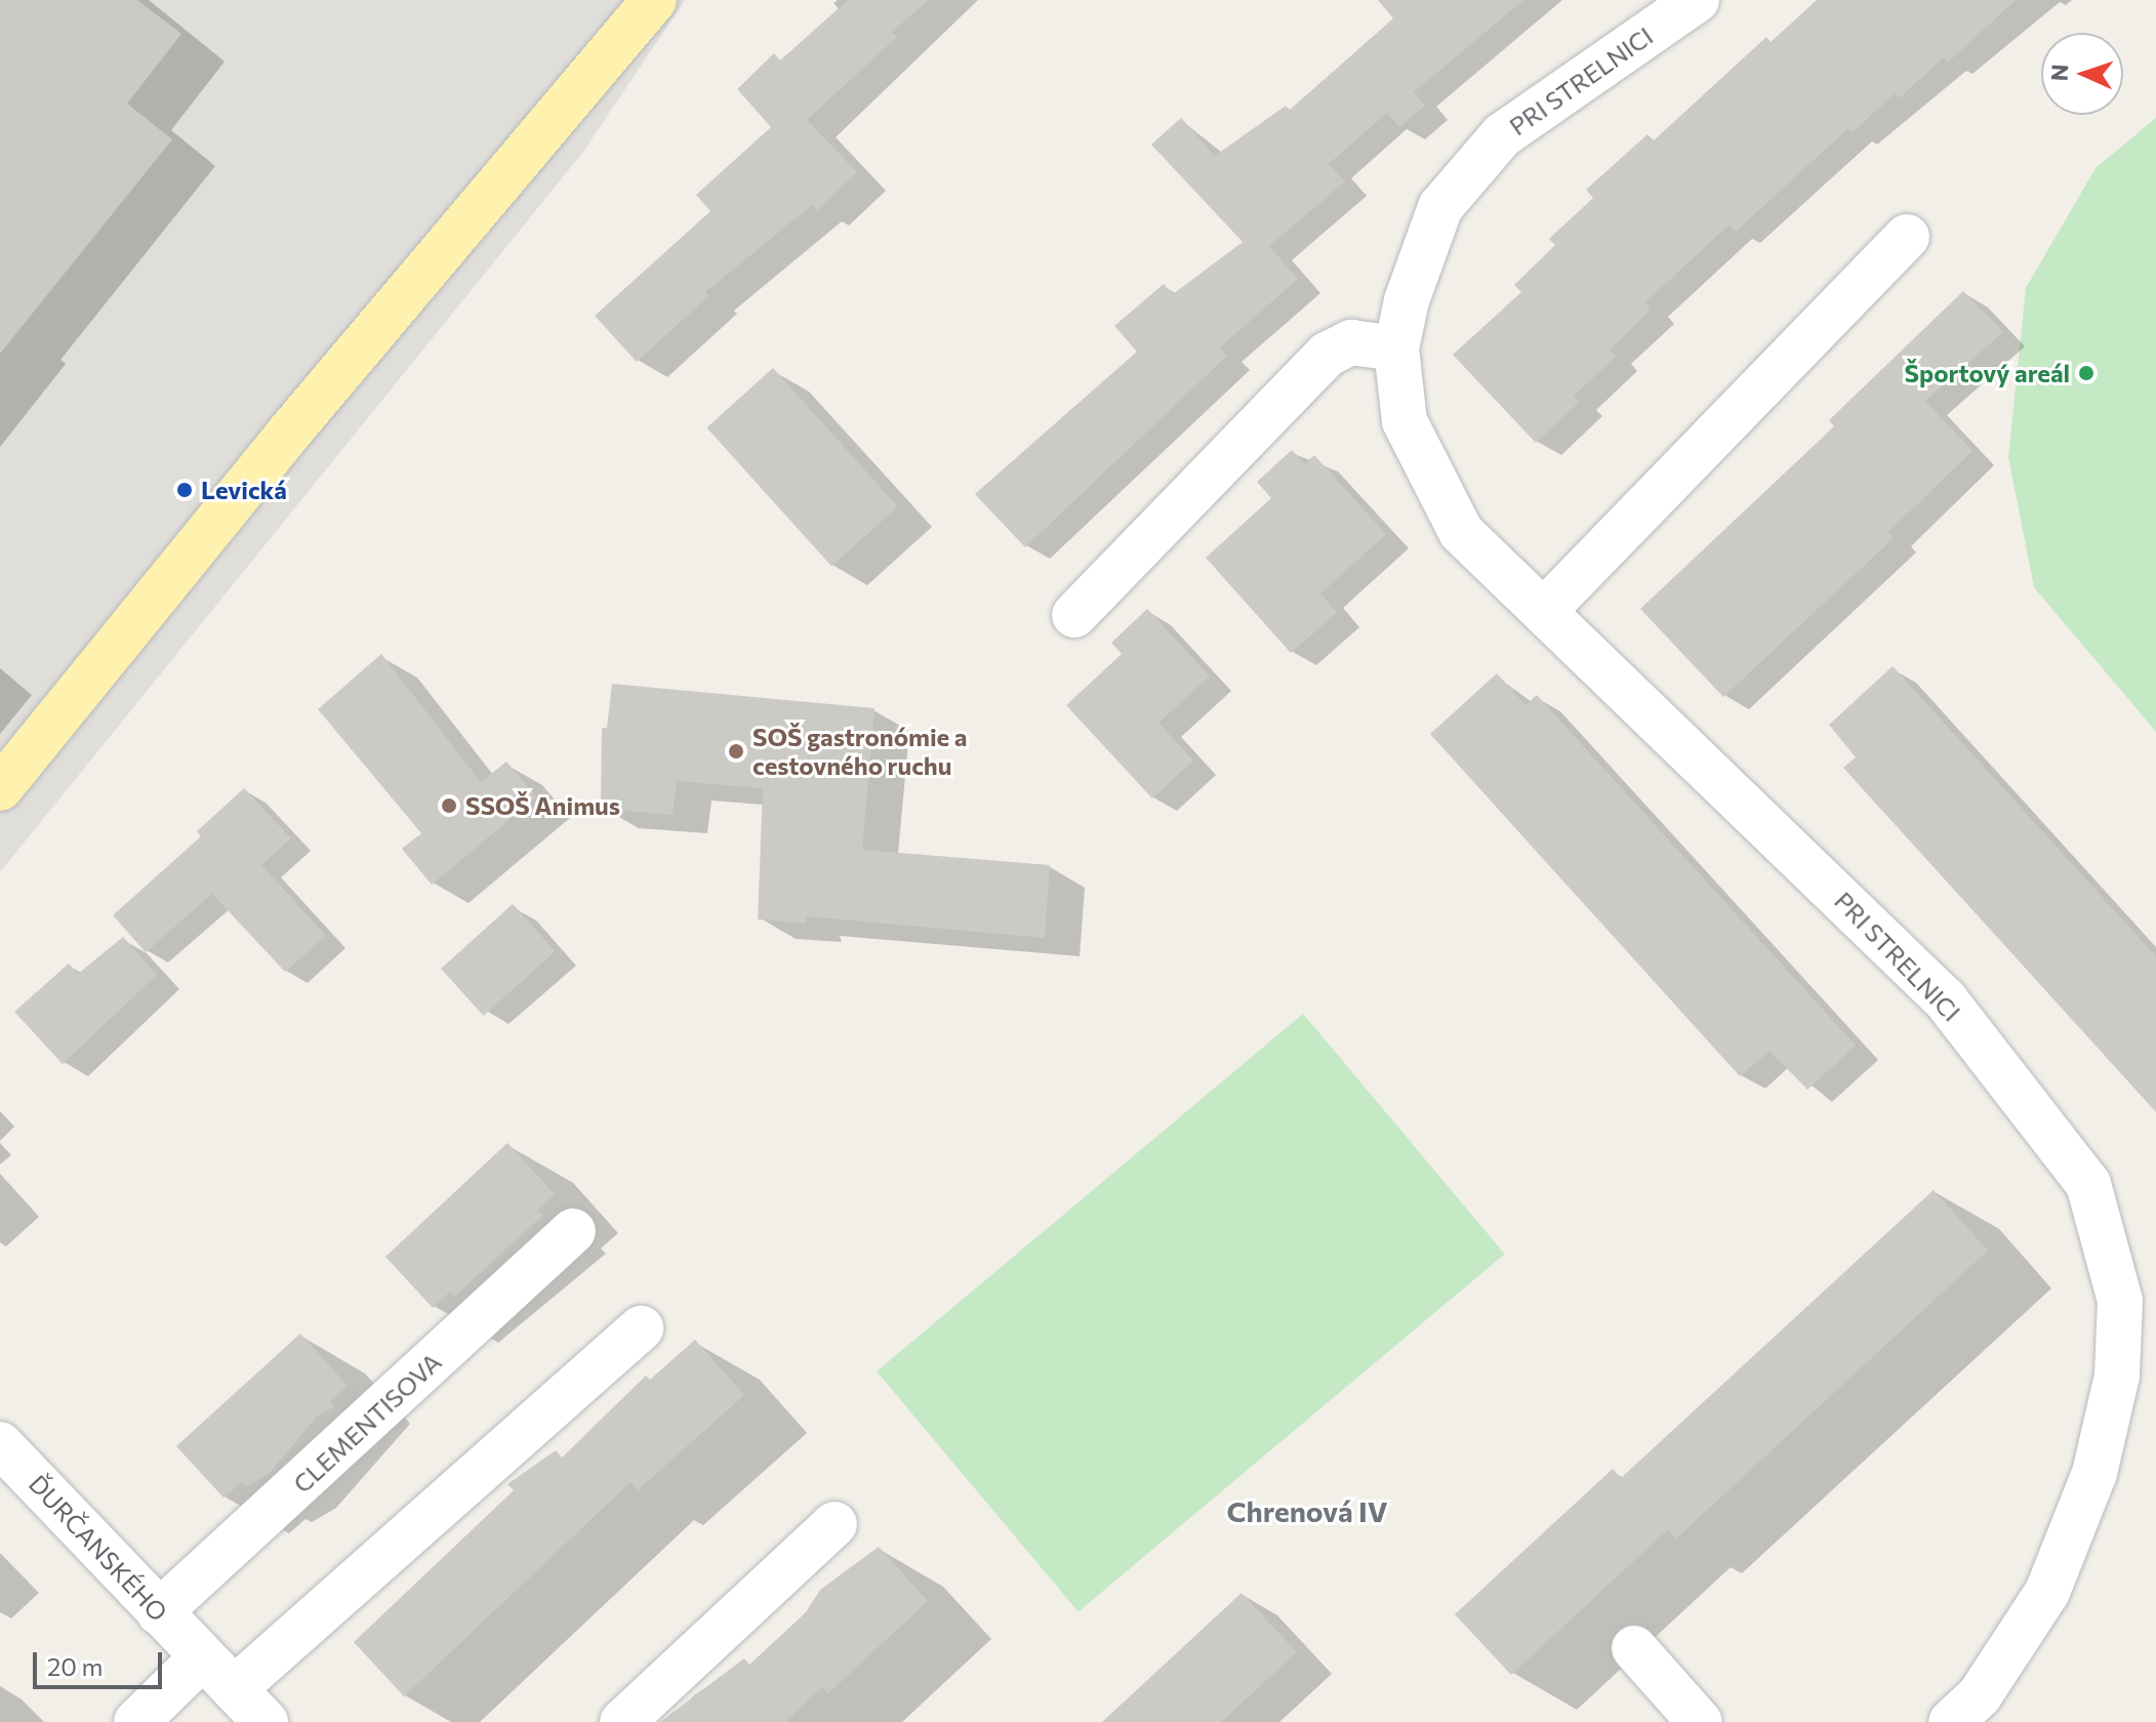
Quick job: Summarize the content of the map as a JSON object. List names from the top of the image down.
{
  "streets": {
    "street": ["PRI STRELNICI", "CLEMENTISOVA", "ĎURČANSKÉHO"]
  },
  "crossings": [
    ["CLEMENTISOVA", "ĎURČANSKÉHO"]
  ],
  "districts": ["Chrenová IV"],
  "places": [
    "Športový areál",
    "Levická",
    "SOŠ gastronómie a cestovného ruchu",
    "SSOŠ Animus"
  ],
  "scale_bar": "20 m",
  "north": "left"
}
